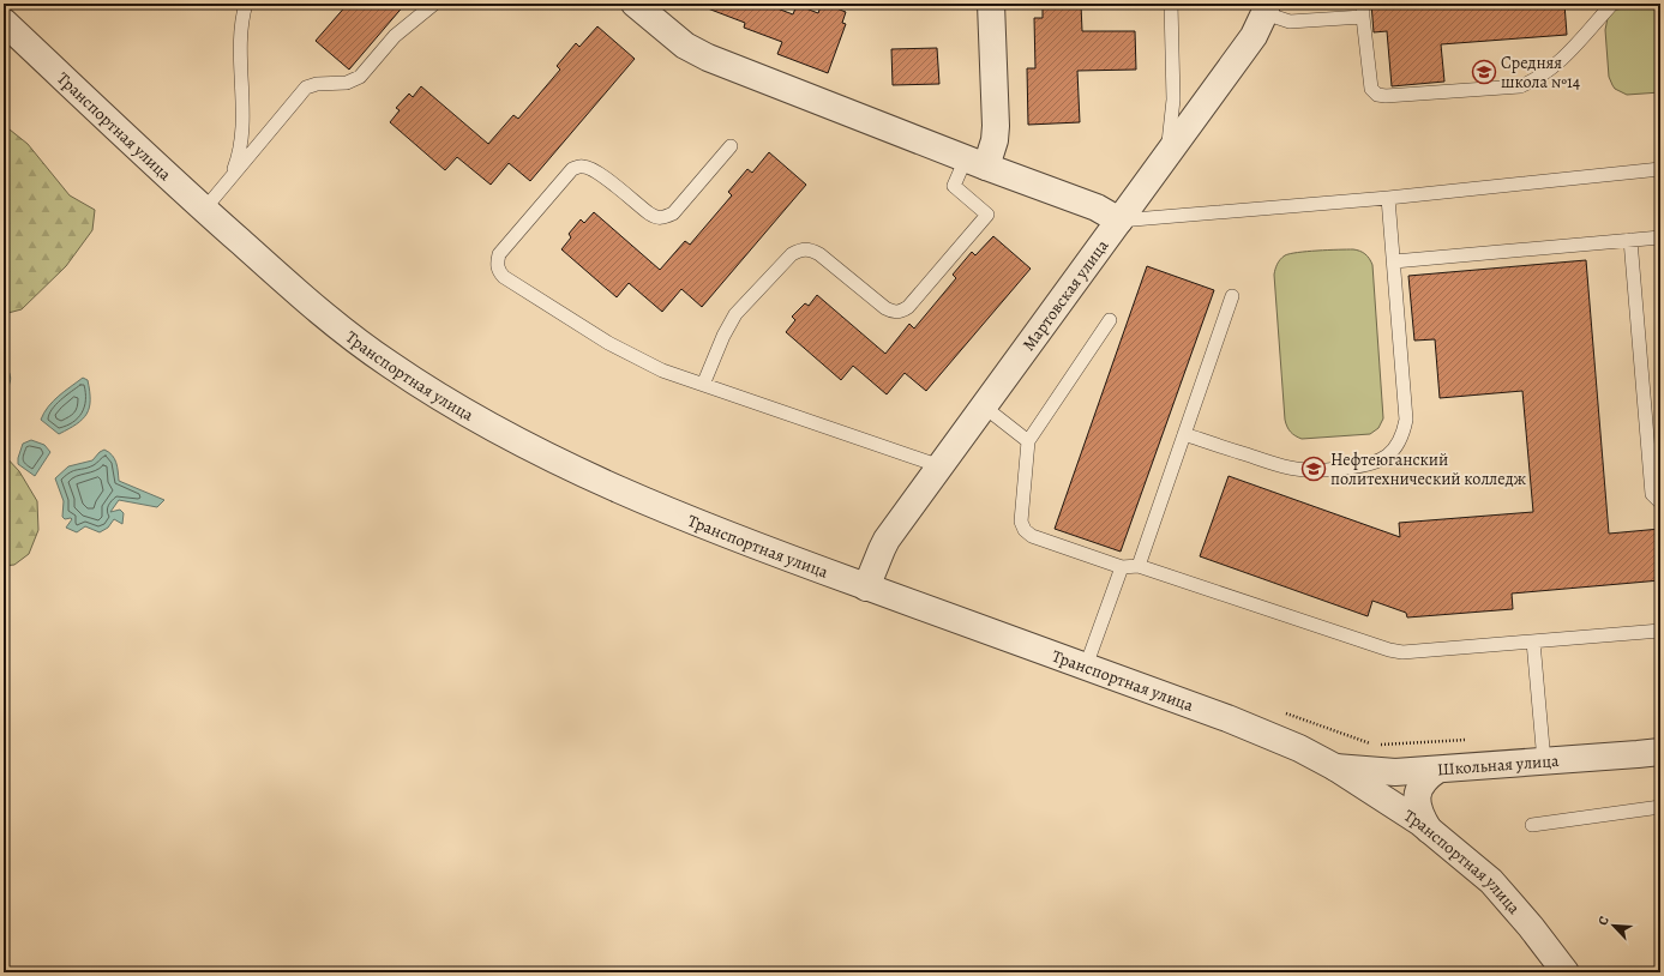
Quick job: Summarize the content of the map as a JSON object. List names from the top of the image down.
{
  "streets": {
    "street": ["Транспортная улица", "Мартовская улица", "Школьная улица"]
  },
  "crossings": [
    ["Транспортная улица", "Мартовская улица"],
    ["Транспортная улица", "Школьная улица"]
  ],
  "places": {
    "school or university": ["Средняя школа №14", "Нефтеюганский политехнический колледж"]
  },
  "north": "top left"
}
